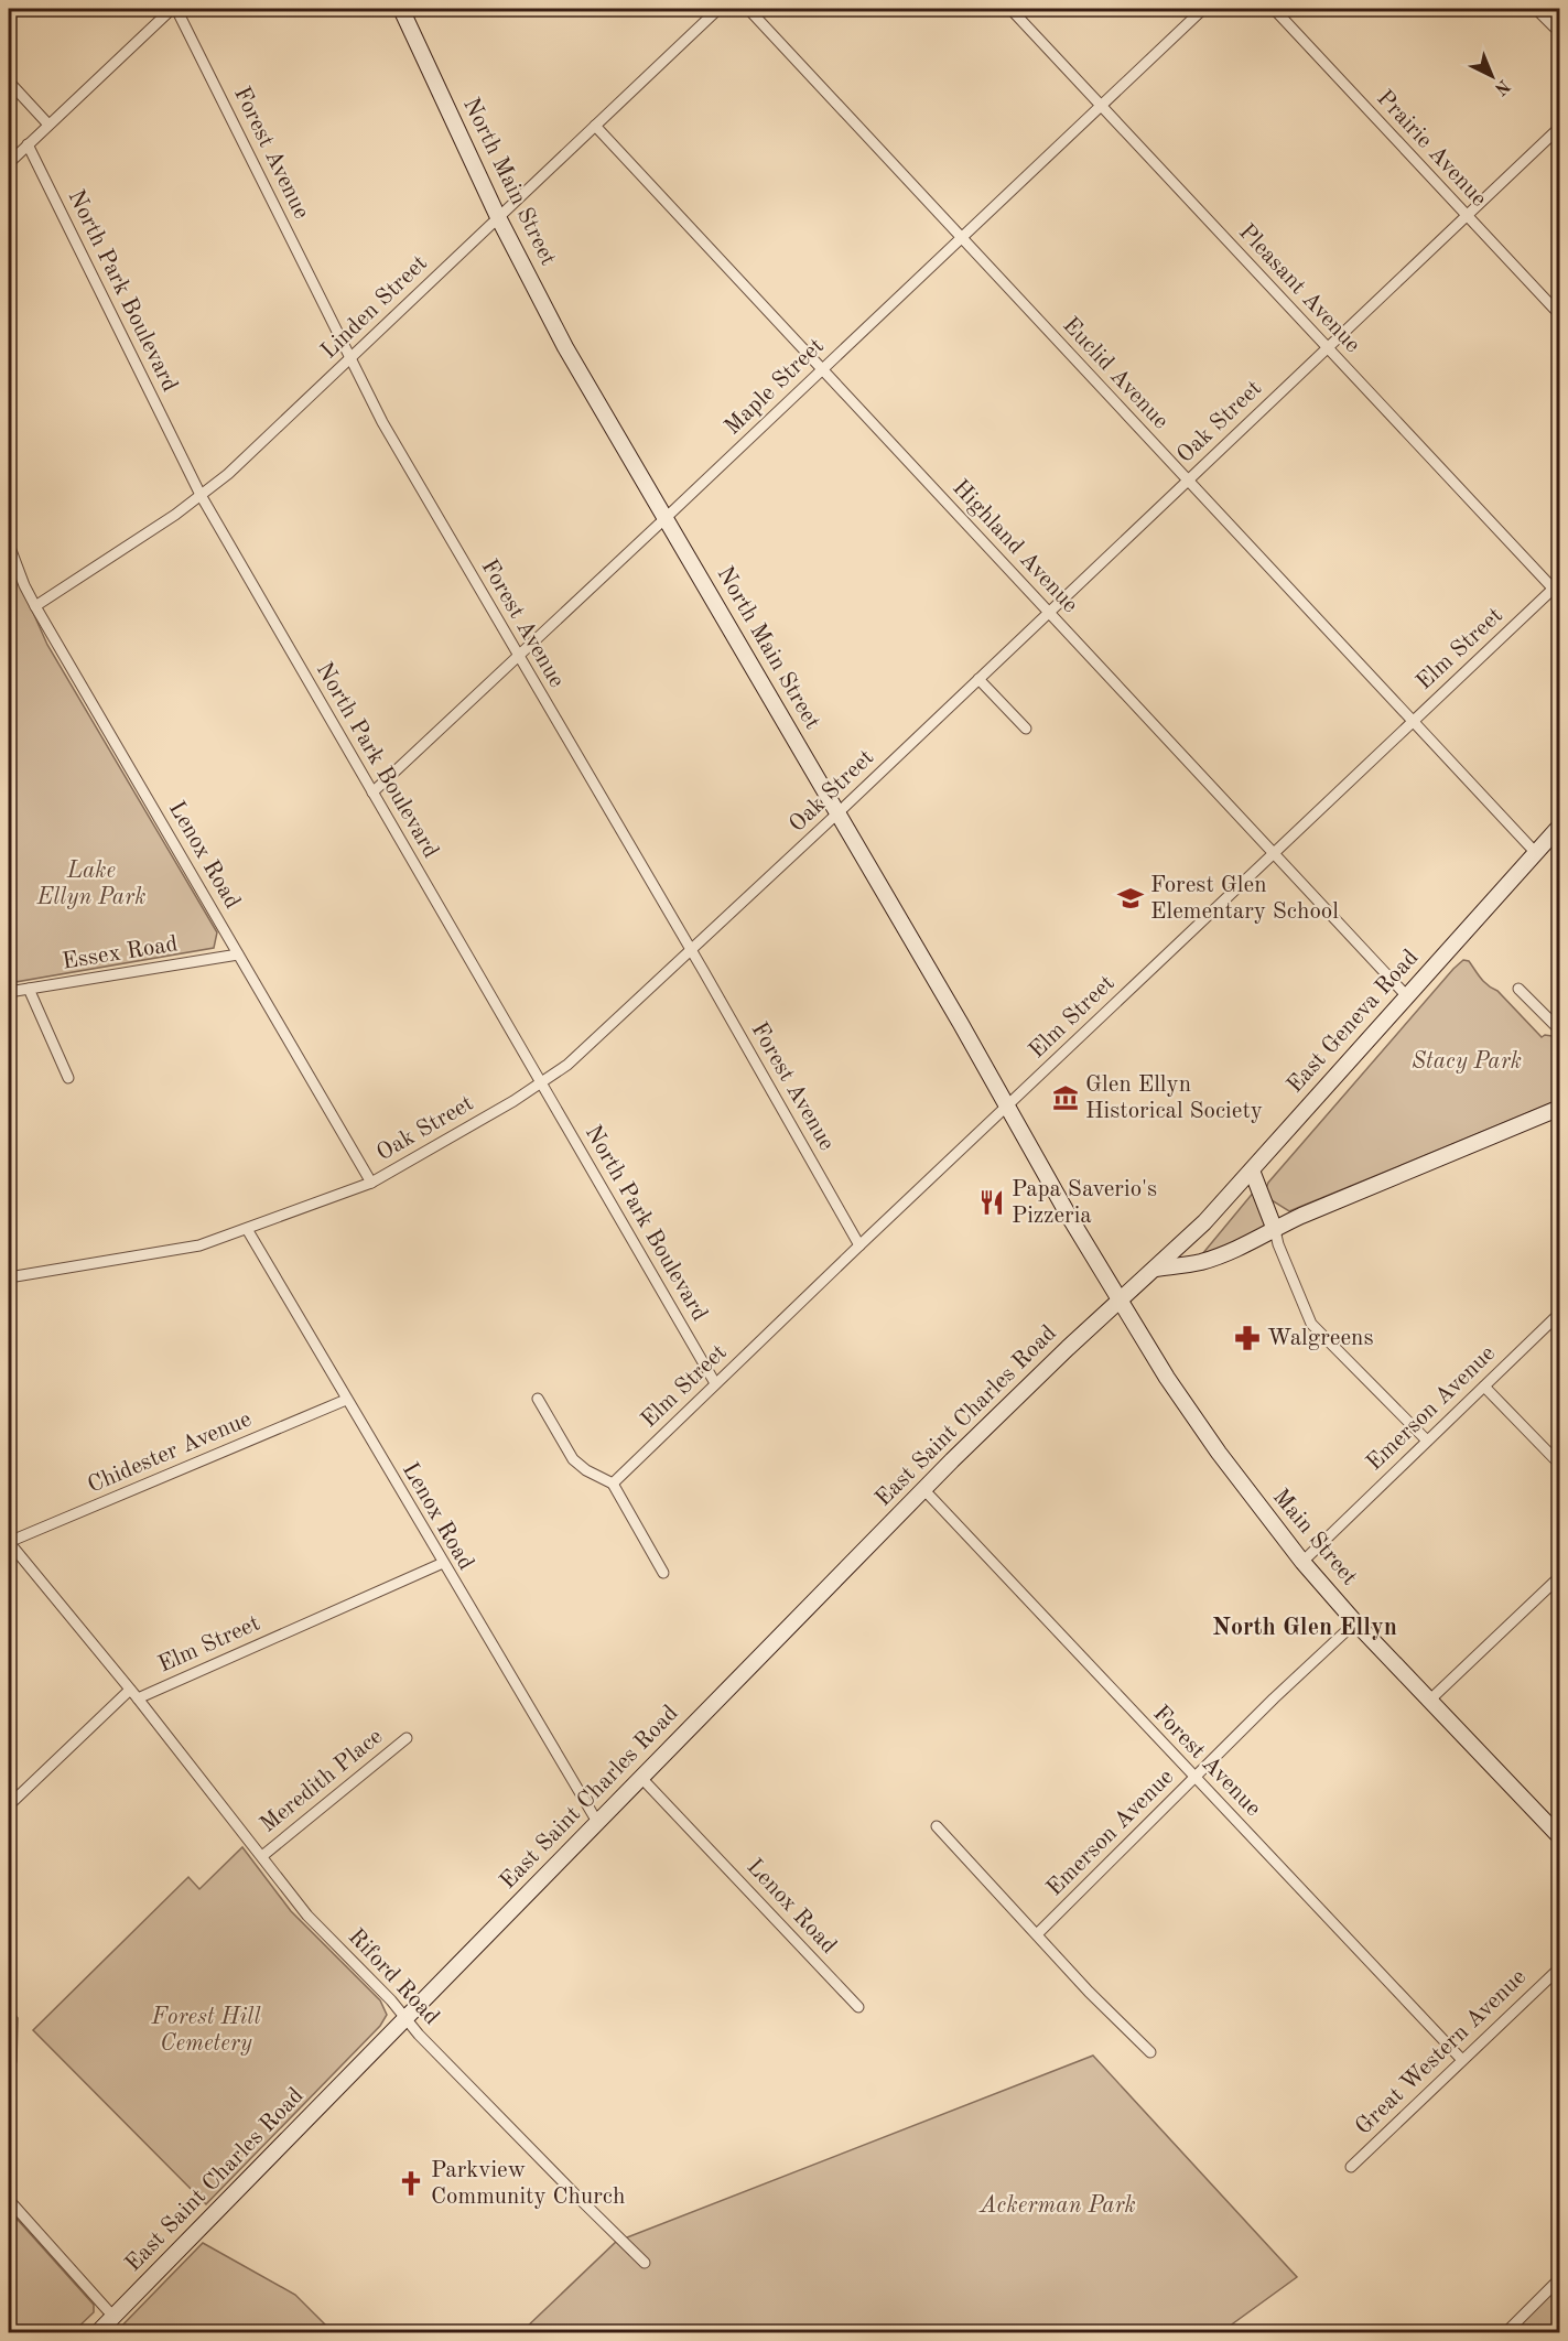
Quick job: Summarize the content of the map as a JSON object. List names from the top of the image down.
{
  "streets": {
    "street": [
      "Prairie Avenue",
      "Forest Avenue",
      "North Main Street",
      "Pleasant Avenue",
      "North Park Boulevard",
      "Linden Street",
      "Euclid Avenue",
      "Maple Street",
      "Oak Street",
      "Highland Avenue",
      "Elm Street",
      "Lenox Road",
      "Essex Road",
      "East Geneva Road",
      "Emerson Avenue",
      "East Saint Charles Road",
      "Chidester Avenue",
      "Main Street",
      "Meredith Place",
      "Riford Road",
      "Great Western Avenue"
    ]
  },
  "crossings": [
    ["Prairie Avenue", "Oak Street"],
    ["Forest Avenue", "Linden Street"],
    ["Forest Avenue", "Maple Street"],
    ["Forest Avenue", "Oak Street"],
    ["Forest Avenue", "Elm Street"],
    ["Forest Avenue", "Emerson Avenue"],
    ["Forest Avenue", "East Saint Charles Road"],
    ["Forest Avenue", "Great Western Avenue"],
    ["North Main Street", "Linden Street"],
    ["North Main Street", "Maple Street"],
    ["North Main Street", "Oak Street"],
    ["North Main Street", "Elm Street"],
    ["North Main Street", "East Geneva Road"],
    ["North Main Street", "East Saint Charles Road"],
    ["North Main Street", "Main Street"],
    ["Pleasant Avenue", "Maple Street"],
    ["Pleasant Avenue", "Oak Street"],
    ["Pleasant Avenue", "Elm Street"],
    ["North Park Boulevard", "Linden Street"],
    ["North Park Boulevard", "Maple Street"],
    ["North Park Boulevard", "Oak Street"],
    ["North Park Boulevard", "Elm Street"],
    ["Linden Street", "Highland Avenue"],
    ["Linden Street", "Lenox Road"],
    ["Euclid Avenue", "Maple Street"],
    ["Euclid Avenue", "Oak Street"],
    ["Euclid Avenue", "Elm Street"],
    ["Euclid Avenue", "East Geneva Road"],
    ["Maple Street", "Highland Avenue"],
    ["Oak Street", "Highland Avenue"],
    ["Oak Street", "Lenox Road"],
    ["Highland Avenue", "Elm Street"],
    ["Highland Avenue", "East Geneva Road"],
    ["Elm Street", "Lenox Road"],
    ["Elm Street", "Riford Road"],
    ["Lenox Road", "Essex Road"],
    ["Lenox Road", "East Saint Charles Road"],
    ["Lenox Road", "Chidester Avenue"],
    ["East Geneva Road", "East Saint Charles Road"],
    ["East Geneva Road", "Main Street"],
    ["Emerson Avenue", "Main Street"],
    ["East Saint Charles Road", "Main Street"],
    ["East Saint Charles Road", "Riford Road"],
    ["Chidester Avenue", "Riford Road"],
    ["Meredith Place", "Riford Road"]
  ],
  "districts": ["North Glen Ellyn"],
  "parks": [
    "Lake Ellyn Park",
    "Stacy Park",
    "Forest Hill Cemetery",
    "Ackerman Park"
  ],
  "places": {
    "school or university": ["Forest Glen Elementary School"],
    "museum": ["Glen Ellyn Historical Society"],
    "restaurant": ["Papa Saverio's Pizzeria"],
    "pharmacy": ["Walgreens"],
    "church": ["Parkview Community Church"]
  },
  "north": "bottom right"
}
